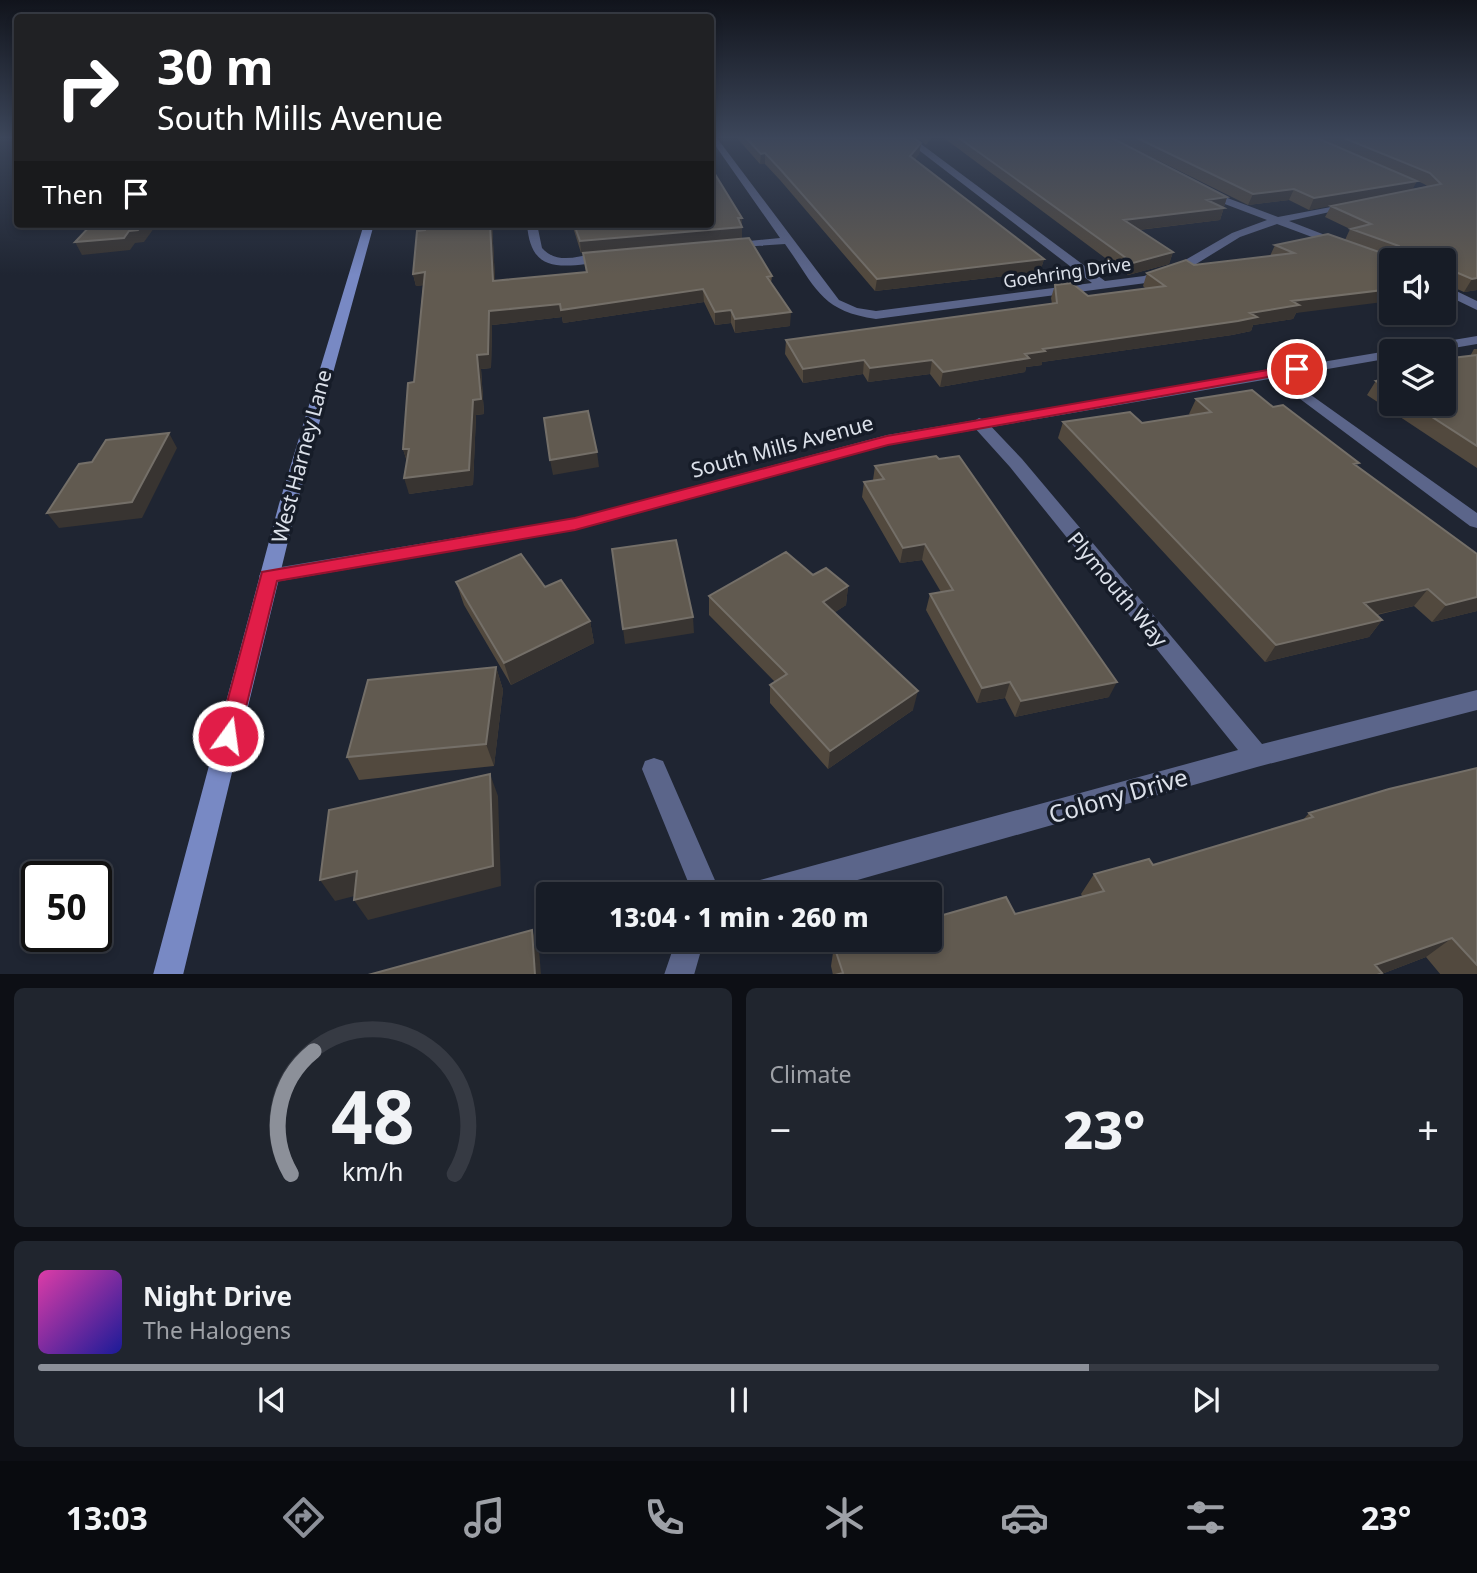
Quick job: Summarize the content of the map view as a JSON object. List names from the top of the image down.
{
  "streets": {
    "main road": ["West Harney Lane"],
    "street": [
      "Goehring Drive",
      "South Mills Avenue",
      "Plymouth Way",
      "Colony Drive"
    ]
  },
  "crossings": [
    ["South Mills Avenue", "West Harney Lane"],
    ["South Mills Avenue", "Plymouth Way"],
    ["Plymouth Way", "Colony Drive"]
  ],
  "page": {
    "turn": ["30 m", "South Mills Avenue"],
    "then": "Then",
    "limit": "50",
    "trip": "13:04 · 1 min · 260 m",
    "tile": "Climate",
    "heat": ["−", "23°", "+"],
    "song": ["Night Drive", "The Halogens"],
    "tabs": ["13:03", "23°"],
    "gauge": ["48", "km/h"]
  }
}
